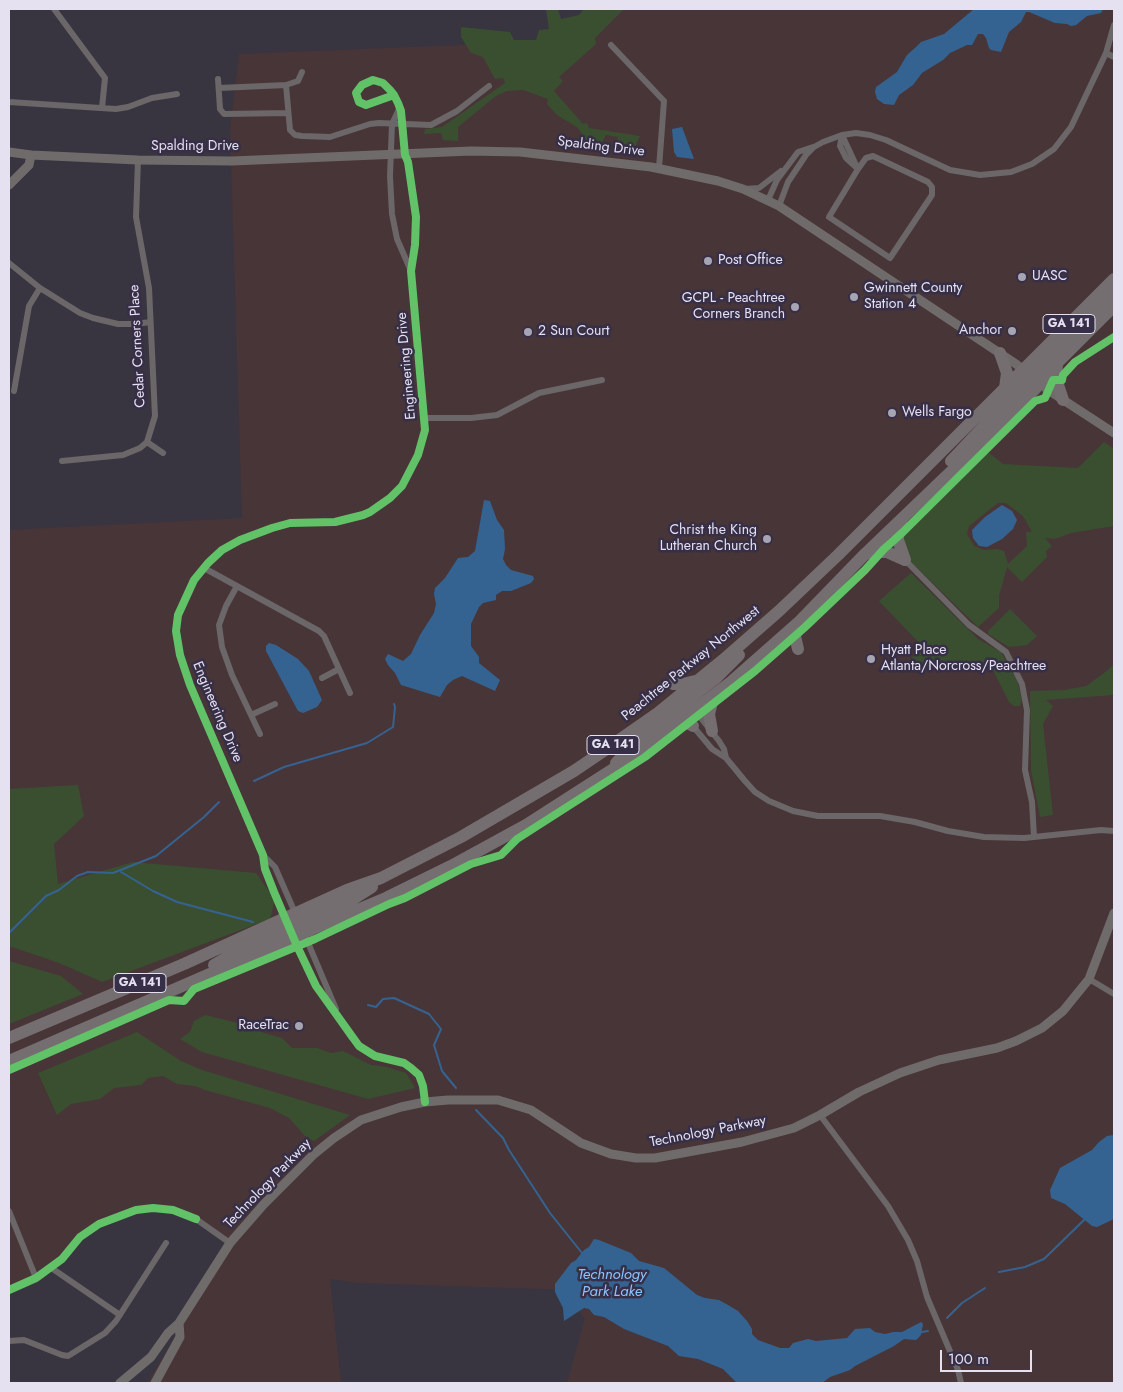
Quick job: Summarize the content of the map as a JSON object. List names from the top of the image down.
{
  "streets": {
    "highway": ["GA 141", "Peachtree Parkway Northwest"],
    "street": [
      "Spalding Drive",
      "Cedar Corners Place",
      "Engineering Drive",
      "Technology Parkway"
    ]
  },
  "crossings": [
    ["Spalding Drive", "Cedar Corners Place"],
    ["Spalding Drive", "Engineering Drive"],
    ["Spalding Drive", "Peachtree Parkway Northwest"],
    ["Engineering Drive", "Peachtree Parkway Northwest"],
    ["Engineering Drive", "Technology Parkway"]
  ],
  "water": ["Technology Park Lake"],
  "places": [
    "Post Office",
    "UASC",
    "Gwinnett County Station 4",
    "GCPL - Peachtree Corners Branch",
    "Anchor",
    "2 Sun Court",
    "Wells Fargo",
    "Christ the King Lutheran Church",
    "Hyatt Place Atlanta/Norcross/Peachtree",
    "RaceTrac"
  ],
  "scale_bar": "100 m"
}
